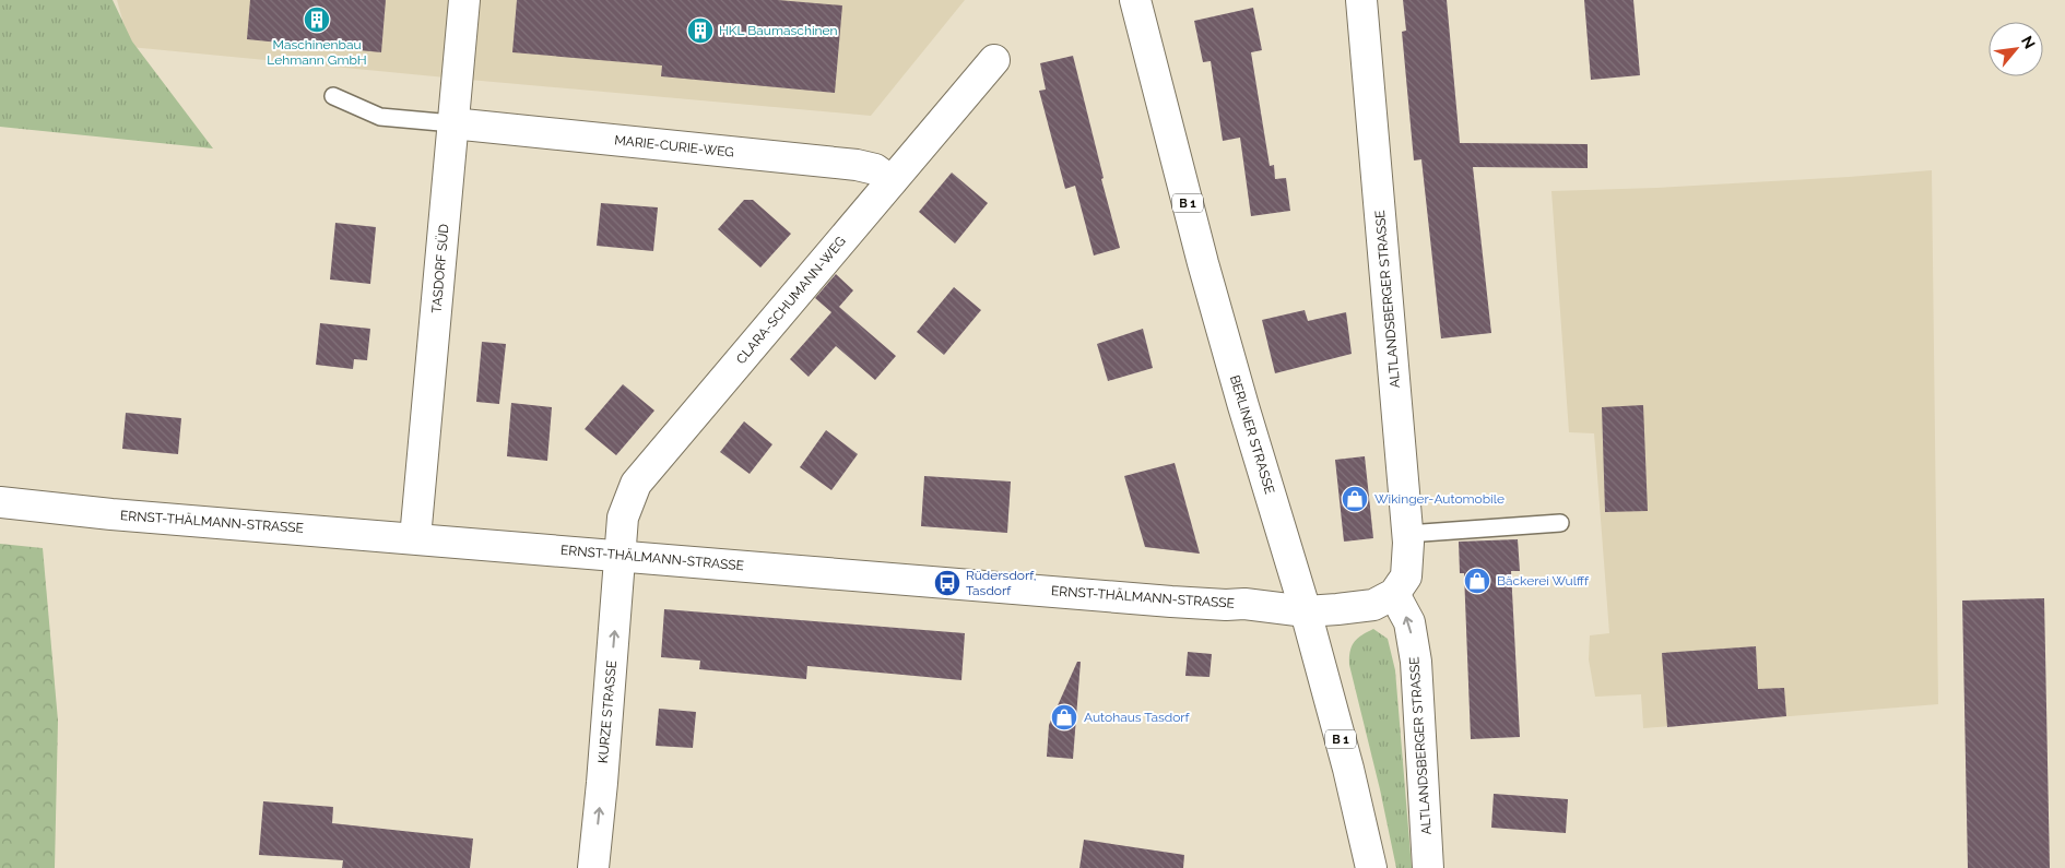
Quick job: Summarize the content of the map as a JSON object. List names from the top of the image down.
{
  "streets": {
    "main road": [
      "MARIE-CURIE-WEG",
      "B 1",
      "TASDORF SÜD",
      "ALTLANDSBERGER STRASSE",
      "CLARA-SCHUMANN-WEG",
      "BERLINER STRASSE",
      "ERNST-THÄLMANN-STRASSE",
      "KURZE STRASSE"
    ]
  },
  "crossings": [
    ["MARIE-CURIE-WEG", "TASDORF SÜD"],
    ["MARIE-CURIE-WEG", "CLARA-SCHUMANN-WEG"],
    ["TASDORF SÜD", "ERNST-THÄLMANN-STRASSE"],
    ["CLARA-SCHUMANN-WEG", "ERNST-THÄLMANN-STRASSE"],
    ["CLARA-SCHUMANN-WEG", "KURZE STRASSE"],
    ["BERLINER STRASSE", "ERNST-THÄLMANN-STRASSE"],
    ["ERNST-THÄLMANN-STRASSE", "KURZE STRASSE"]
  ],
  "one_way": ["KURZE STRASSE"],
  "places": {
    "building": ["Maschinenbau Lehmann GmbH", "HKL Baumaschinen"],
    "shop": ["Wikinger-Automobile", "Bäckerei Wulfff", "Autohaus Tasdorf"],
    "bus stop": ["Rüdersdorf, Tasdorf"]
  },
  "north": "top right"
}
